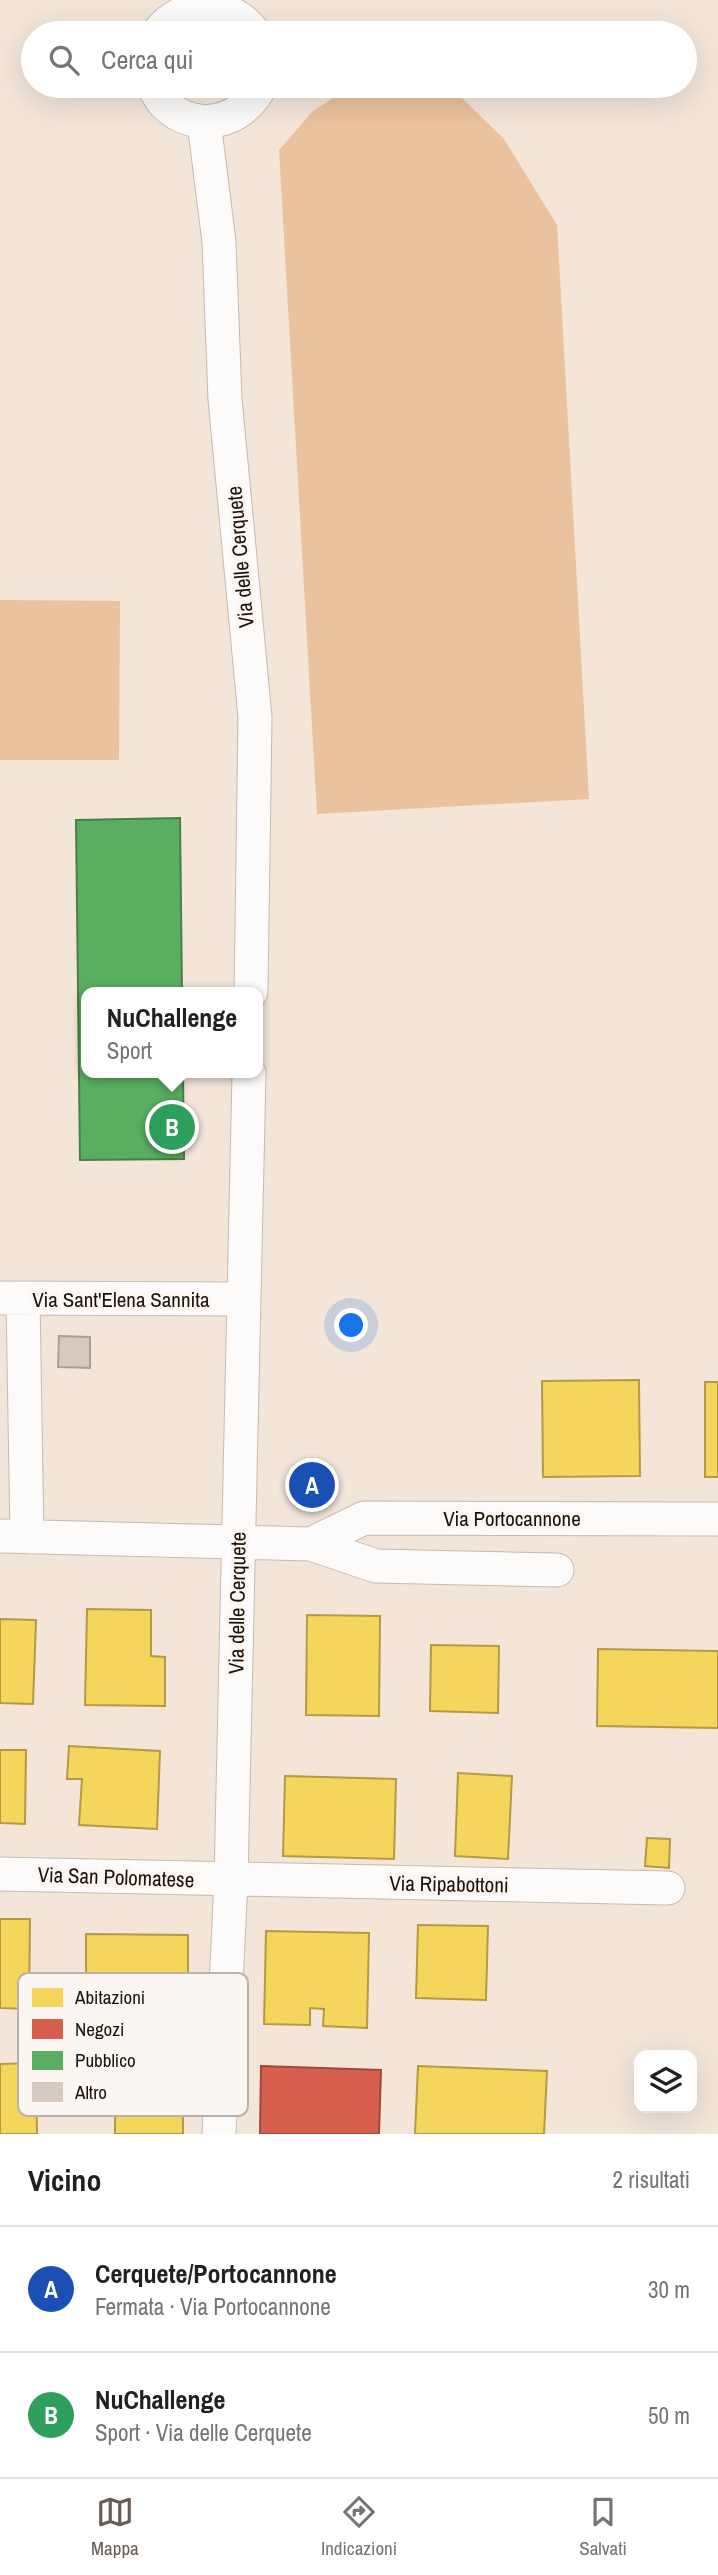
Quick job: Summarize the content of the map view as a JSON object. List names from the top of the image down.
{
  "streets": {
    "street": [
      "Via delle Cerquete",
      "Via Sant'Elena Sannita",
      "Via Portocannone",
      "Via San Polomatese",
      "Via Ripabottoni"
    ]
  },
  "crossings": [
    ["Via delle Cerquete", "Via Sant'Elena Sannita"],
    ["Via delle Cerquete", "Via Portocannone"],
    ["Via delle Cerquete", "Via San Polomatese"],
    ["Via delle Cerquete", "Via Ripabottoni"],
    ["Via San Polomatese", "Via Ripabottoni"]
  ],
  "legend": [
    "Abitazioni",
    "Negozi",
    "Pubblico",
    "Altro"
  ],
  "page": {
    "search": "Cerca qui",
    "popup": ["NuChallenge", "Sport"],
    "pins": ["B", "A"],
    "heading": ["Vicino", "2 risultati"],
    "list": [
      {
        "mark": "A",
        "name": "Cerquete/Portocannone",
        "note": "Fermata · Via Portocannone",
        "value": "30 m"
      },
      {
        "mark": "B",
        "name": "NuChallenge",
        "note": "Sport · Via delle Cerquete",
        "value": "50 m"
      }
    ],
    "nav": ["Mappa", "Indicazioni", "Salvati"]
  }
}
